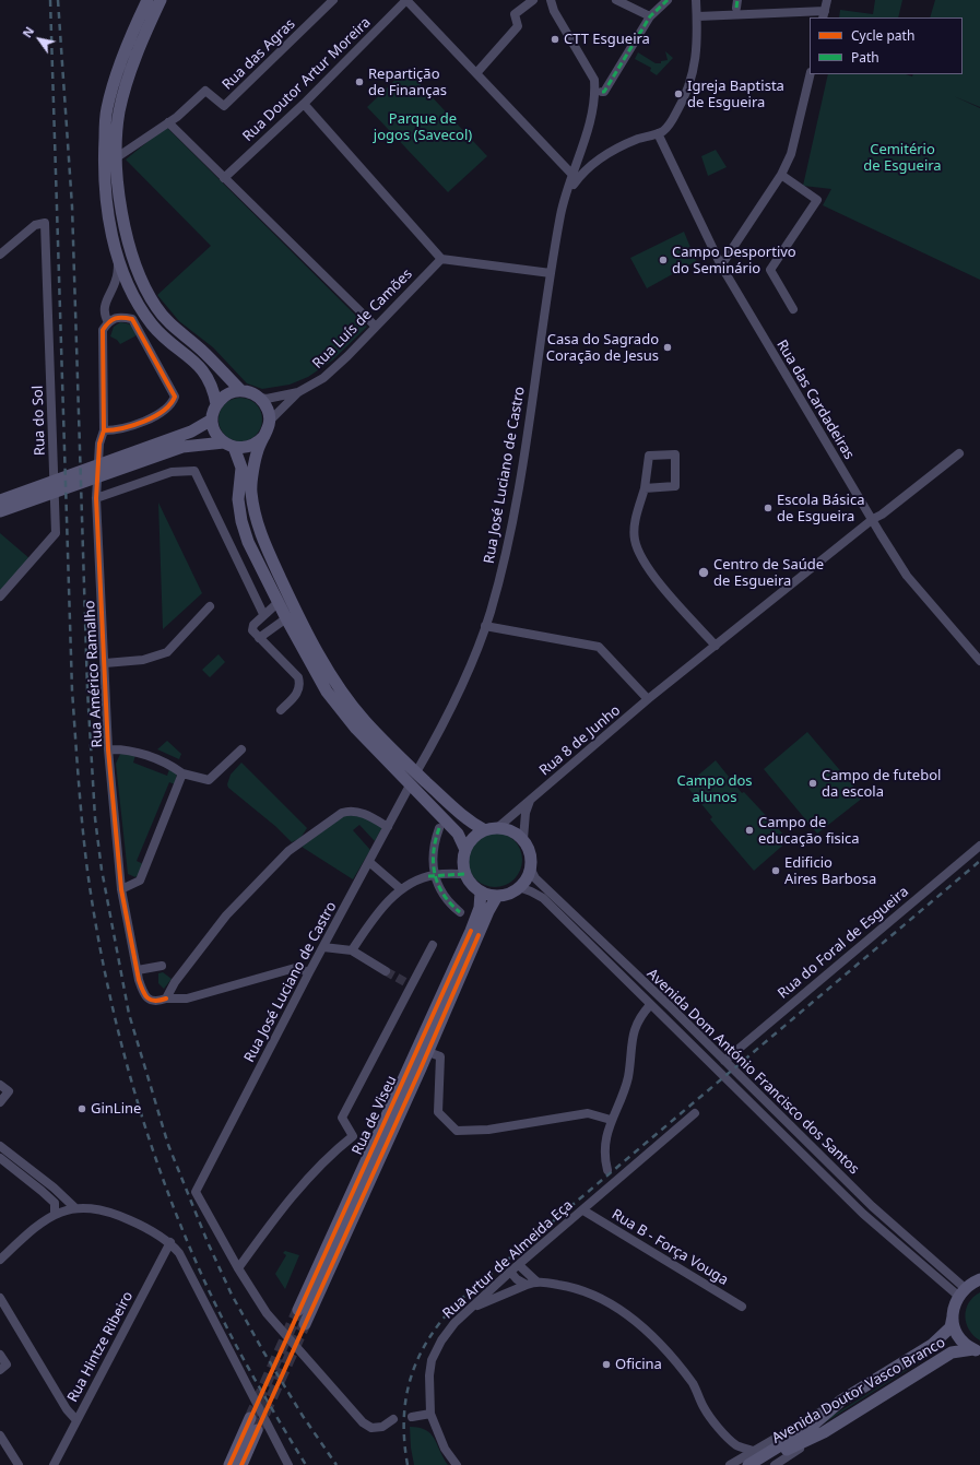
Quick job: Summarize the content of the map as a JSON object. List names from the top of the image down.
{
  "streets": {
    "main road": ["Rua de Viseu", "Avenida Doutor Vasco Branco"],
    "street": [
      "Rua das Agras",
      "Rua Doutor Artur Moreira",
      "Rua Luís de Camões",
      "Rua das Cardadeiras",
      "Rua do Sol",
      "Rua José Luciano de Castro",
      "Rua Américo Ramalho",
      "Rua 8 de Junho",
      "Rua do Foral de Esgueira",
      "Avenida Dom António Francisco dos Santos",
      "Rua B - Força Vouga",
      "Rua Artur de Almeida Eça",
      "Rua Hintze Ribeiro"
    ]
  },
  "crossings": [
    ["Rua das Cardadeiras", "Rua 8 de Junho"],
    ["Rua 8 de Junho", "Avenida Dom António Francisco dos Santos"],
    ["Rua 8 de Junho", "Rua de Viseu"],
    ["Rua do Foral de Esgueira", "Avenida Dom António Francisco dos Santos"],
    ["Avenida Dom António Francisco dos Santos", "Rua de Viseu"],
    ["Avenida Dom António Francisco dos Santos", "Avenida Doutor Vasco Branco"],
    ["Rua B - Força Vouga", "Rua Artur de Almeida Eça"]
  ],
  "parks": ["Parque de jogos (Savecol)", "Cemitério de Esgueira", "Campo dos alunos"],
  "places": [
    "CTT Esgueira",
    "Repartição de Finanças",
    "Igreja Baptista de Esgueira",
    "Campo Desportivo do Seminário",
    "Casa do Sagrado Coração de Jesus",
    "Escola Básica de Esgueira",
    "Centro de Saúde de Esgueira",
    "Campo de futebol da escola",
    "Campo de educação fisica",
    "Edificio Aires Barbosa",
    "GinLine",
    "Oficina"
  ],
  "legend": ["Cycle path", "Path"],
  "north": "top left"
}
